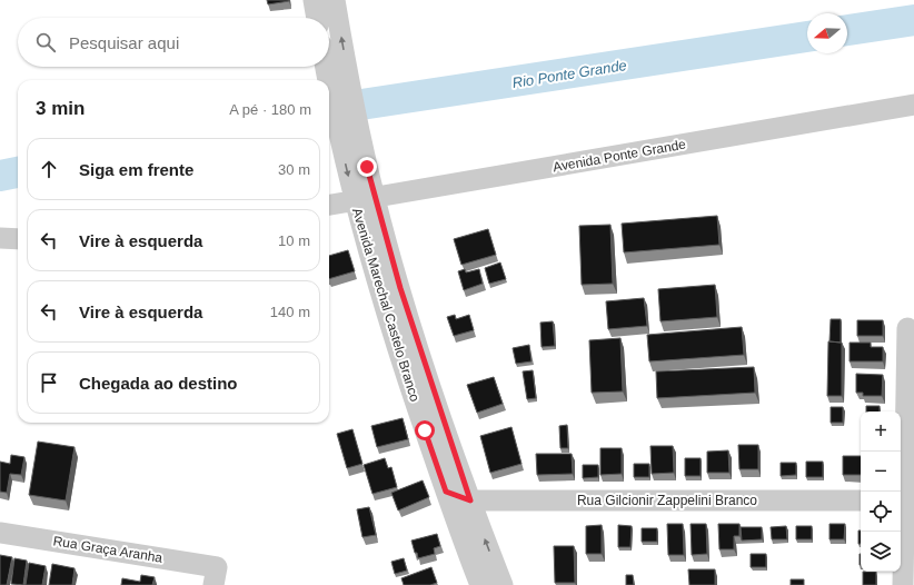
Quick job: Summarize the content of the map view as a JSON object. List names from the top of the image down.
{
  "streets": {
    "street": [
      "Avenida Ponte Grande",
      "Avenida Marechal Castelo Branco",
      "Rua Gilcionir Zappelini Branco",
      "Rua Graça Aranha"
    ]
  },
  "crossings": [
    ["Avenida Ponte Grande", "Avenida Marechal Castelo Branco"],
    ["Avenida Marechal Castelo Branco", "Rua Gilcionir Zappelini Branco"]
  ],
  "water": ["Rio Ponte Grande"],
  "north": "left",
  "page": {
    "search": "Pesquisar aqui",
    "heading": ["3 min", "A pé · 180 m"],
    "list": [
      ["Siga em frente", "30 m"],
      ["Vire à esquerda", "10 m"],
      ["Vire à esquerda", "140 m"],
      "Chegada ao destino"
    ],
    "map_buttons": ["+", "−"]
  }
}
